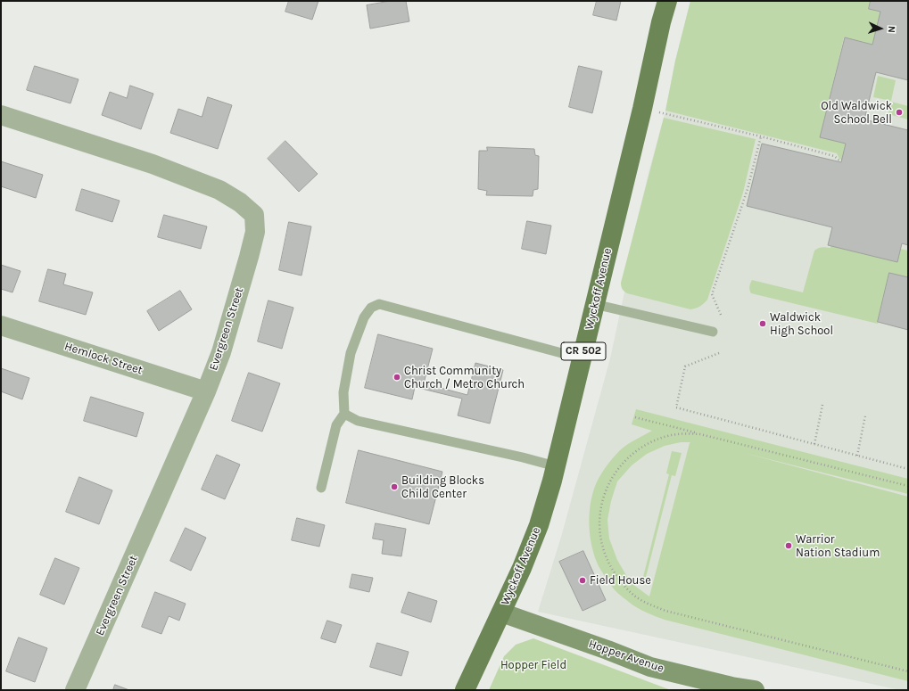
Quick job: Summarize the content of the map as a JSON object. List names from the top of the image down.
{
  "streets": {
    "main road": ["Wyckoff Avenue", "CR 502"],
    "street": ["Evergreen Street", "Hemlock Street", "Hopper Avenue"]
  },
  "crossings": [
    ["Wyckoff Avenue", "Hopper Avenue"],
    ["Evergreen Street", "Hemlock Street"]
  ],
  "parks": ["Hopper Field"],
  "places": [
    "Old Waldwick School Bell",
    "Waldwick High School",
    "Christ Community Church / Metro Church",
    "Building Blocks Child Center",
    "Warrior Nation Stadium",
    "Field House"
  ],
  "north": "right"
}
